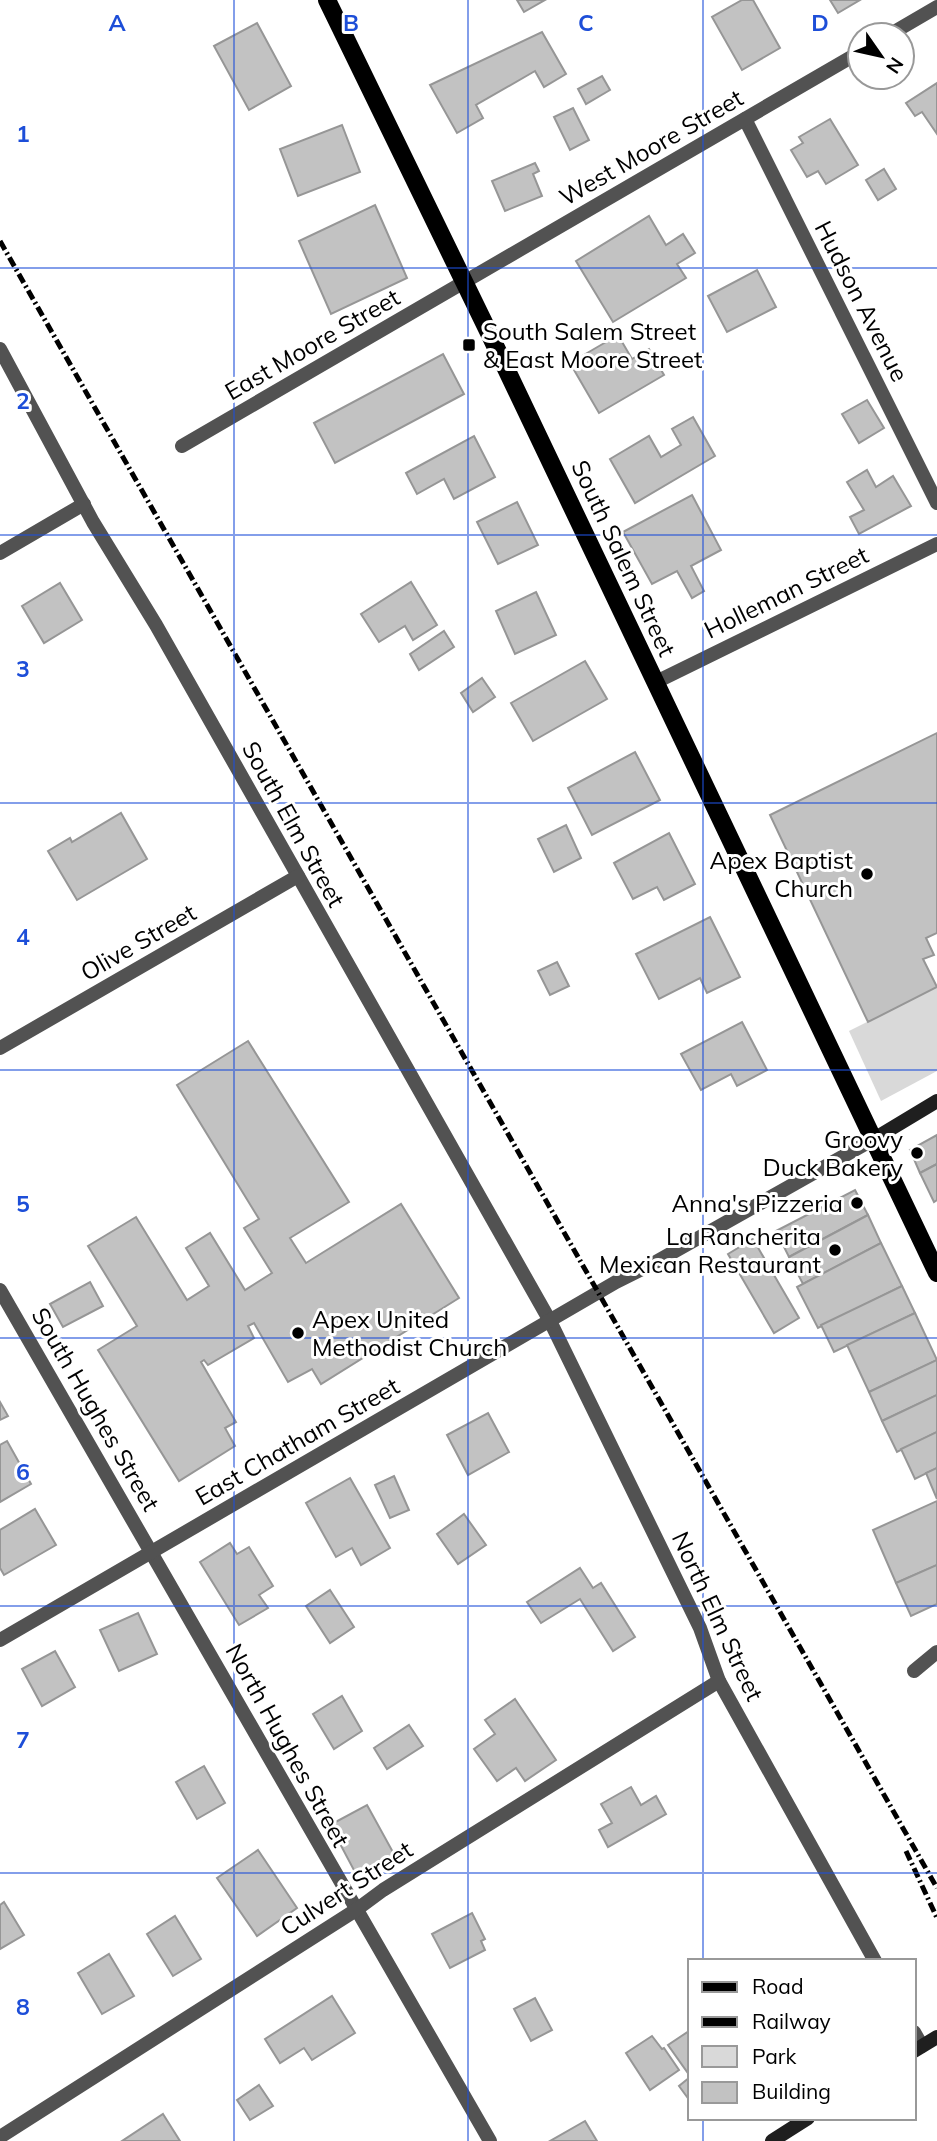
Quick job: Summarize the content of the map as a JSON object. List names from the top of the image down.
{
  "streets": {
    "main road": ["South Salem Street"],
    "street": [
      "West Moore Street",
      "Hudson Avenue",
      "East Moore Street",
      "Holleman Street",
      "South Elm Street",
      "Olive Street",
      "South Hughes Street",
      "East Chatham Street",
      "North Elm Street",
      "North Hughes Street",
      "Culvert Street"
    ]
  },
  "crossings": [
    ["West Moore Street", "Hudson Avenue"],
    ["West Moore Street", "East Moore Street"],
    ["West Moore Street", "South Salem Street"],
    ["East Moore Street", "South Salem Street"],
    ["South Salem Street", "Holleman Street"],
    ["South Salem Street", "East Chatham Street"],
    ["South Elm Street", "Olive Street"],
    ["South Elm Street", "East Chatham Street"],
    ["South Elm Street", "North Elm Street"],
    ["South Hughes Street", "East Chatham Street"],
    ["South Hughes Street", "North Hughes Street"],
    ["East Chatham Street", "North Elm Street"],
    ["East Chatham Street", "North Hughes Street"],
    ["North Elm Street", "Culvert Street"],
    ["North Hughes Street", "Culvert Street"]
  ],
  "places": {
    "transit": ["South Salem Street & East Moore Street"],
    "other": [
      "Apex Baptist Church",
      "Groovy Duck Bakery",
      "Anna's Pizzeria",
      "La Rancherita Mexican Restaurant",
      "Apex United Methodist Church"
    ]
  },
  "legend": [
    "Road",
    "Railway",
    "Park",
    "Building"
  ],
  "north": "bottom right",
  "grid": {
    "columns": [
      "A",
      "B",
      "C",
      "D"
    ],
    "rows": [
      "1",
      "2",
      "3",
      "4",
      "5",
      "6",
      "7",
      "8"
    ]
  }
}
